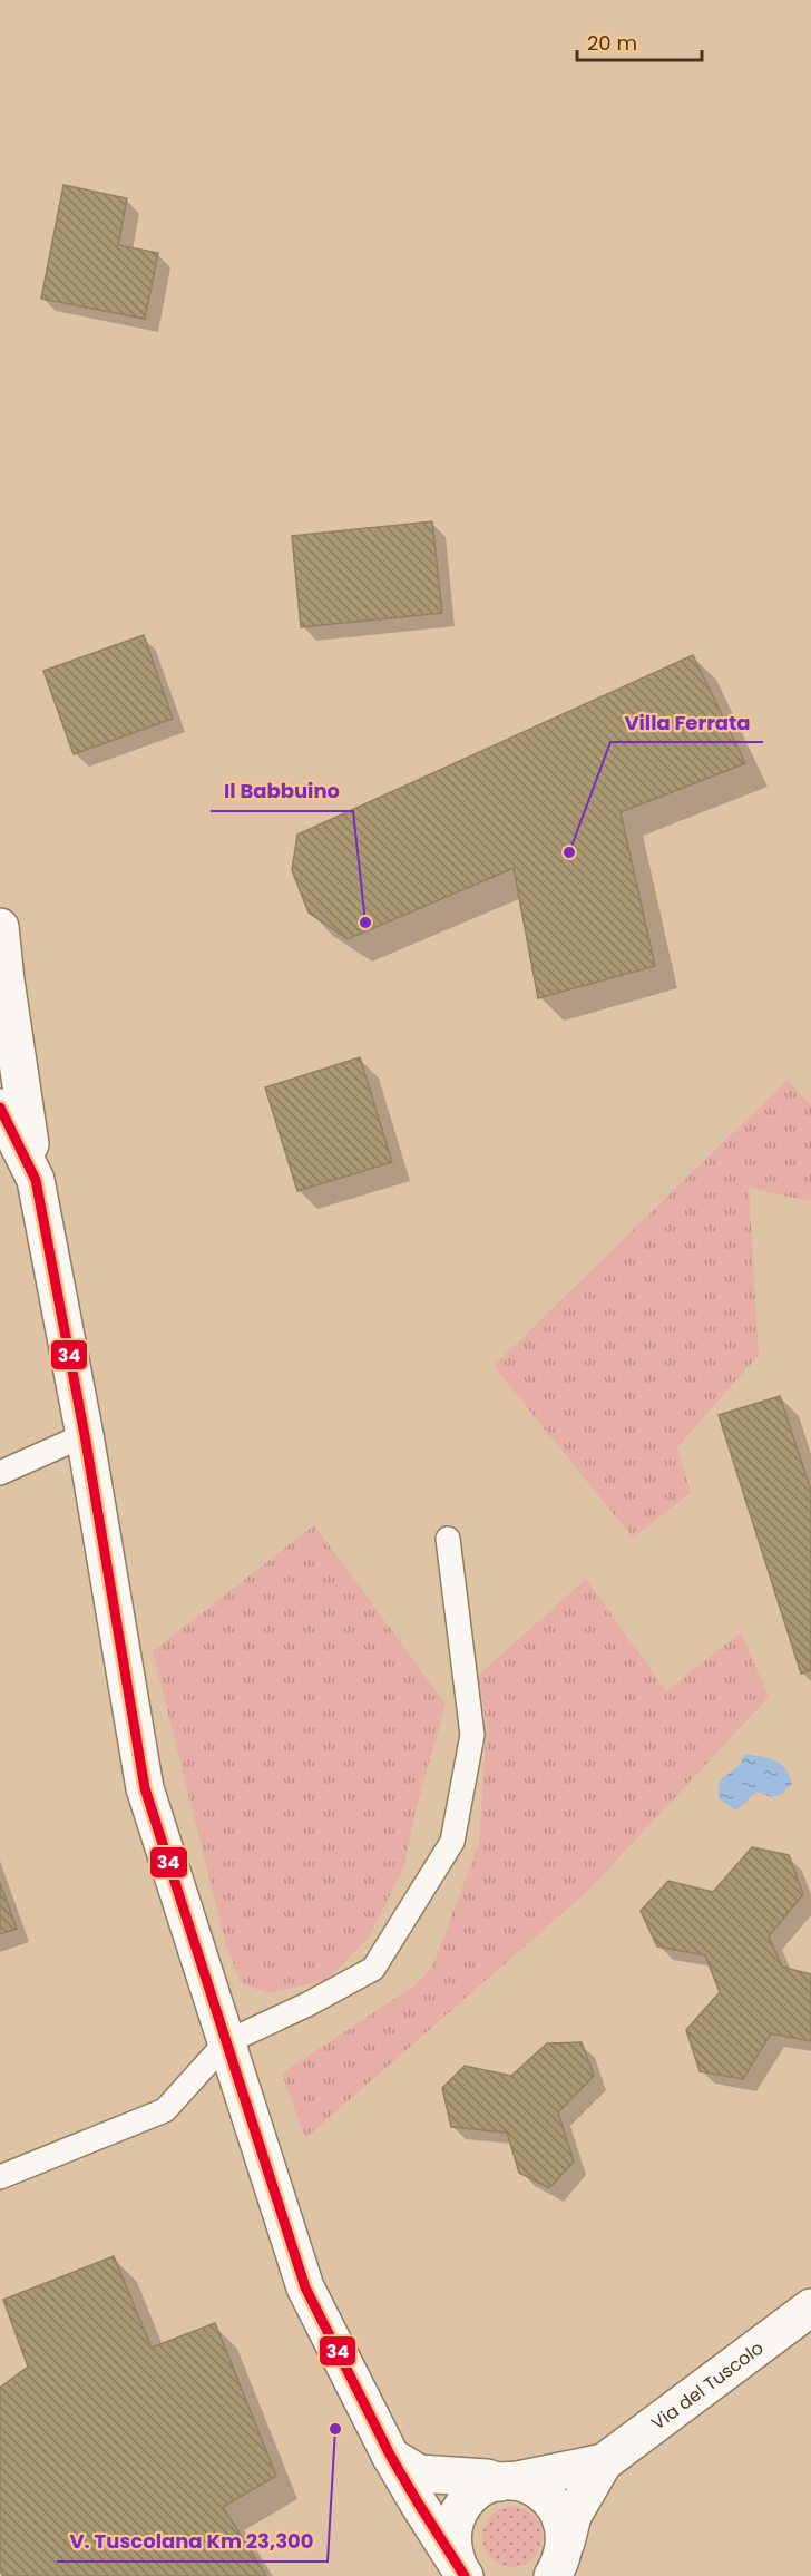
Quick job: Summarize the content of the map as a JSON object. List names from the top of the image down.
{
  "streets": {
    "main road": ["Via del Tuscolo"]
  },
  "places": ["Villa Ferrata", "Il Babbuino", "V. Tuscolana Km 23,300"],
  "lines": ["transit line 34"],
  "scale_bar": "20 m"
}
